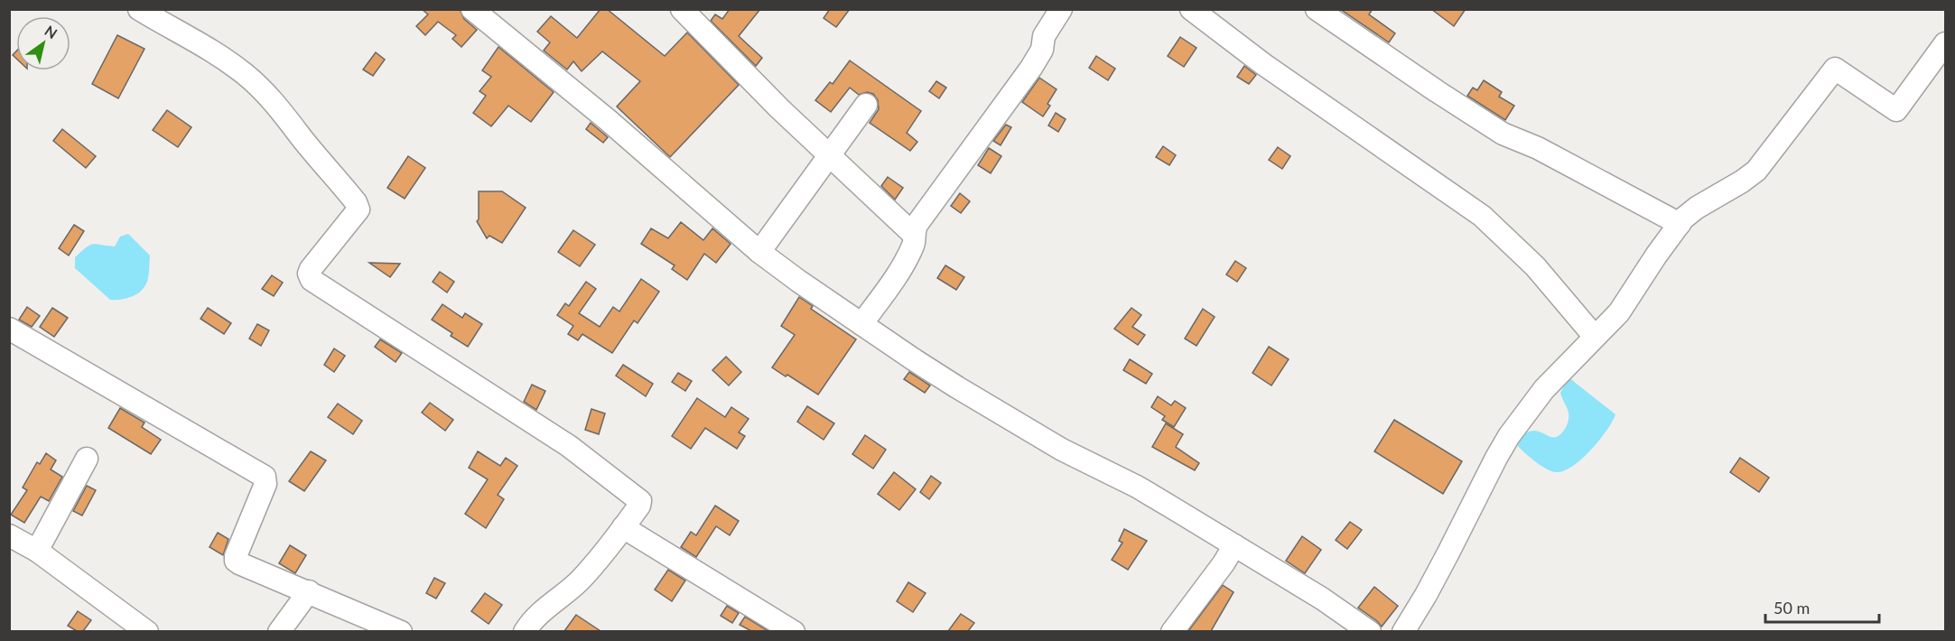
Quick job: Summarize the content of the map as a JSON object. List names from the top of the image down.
{
  "scale_bar": "50 m",
  "north": "top right"
}
